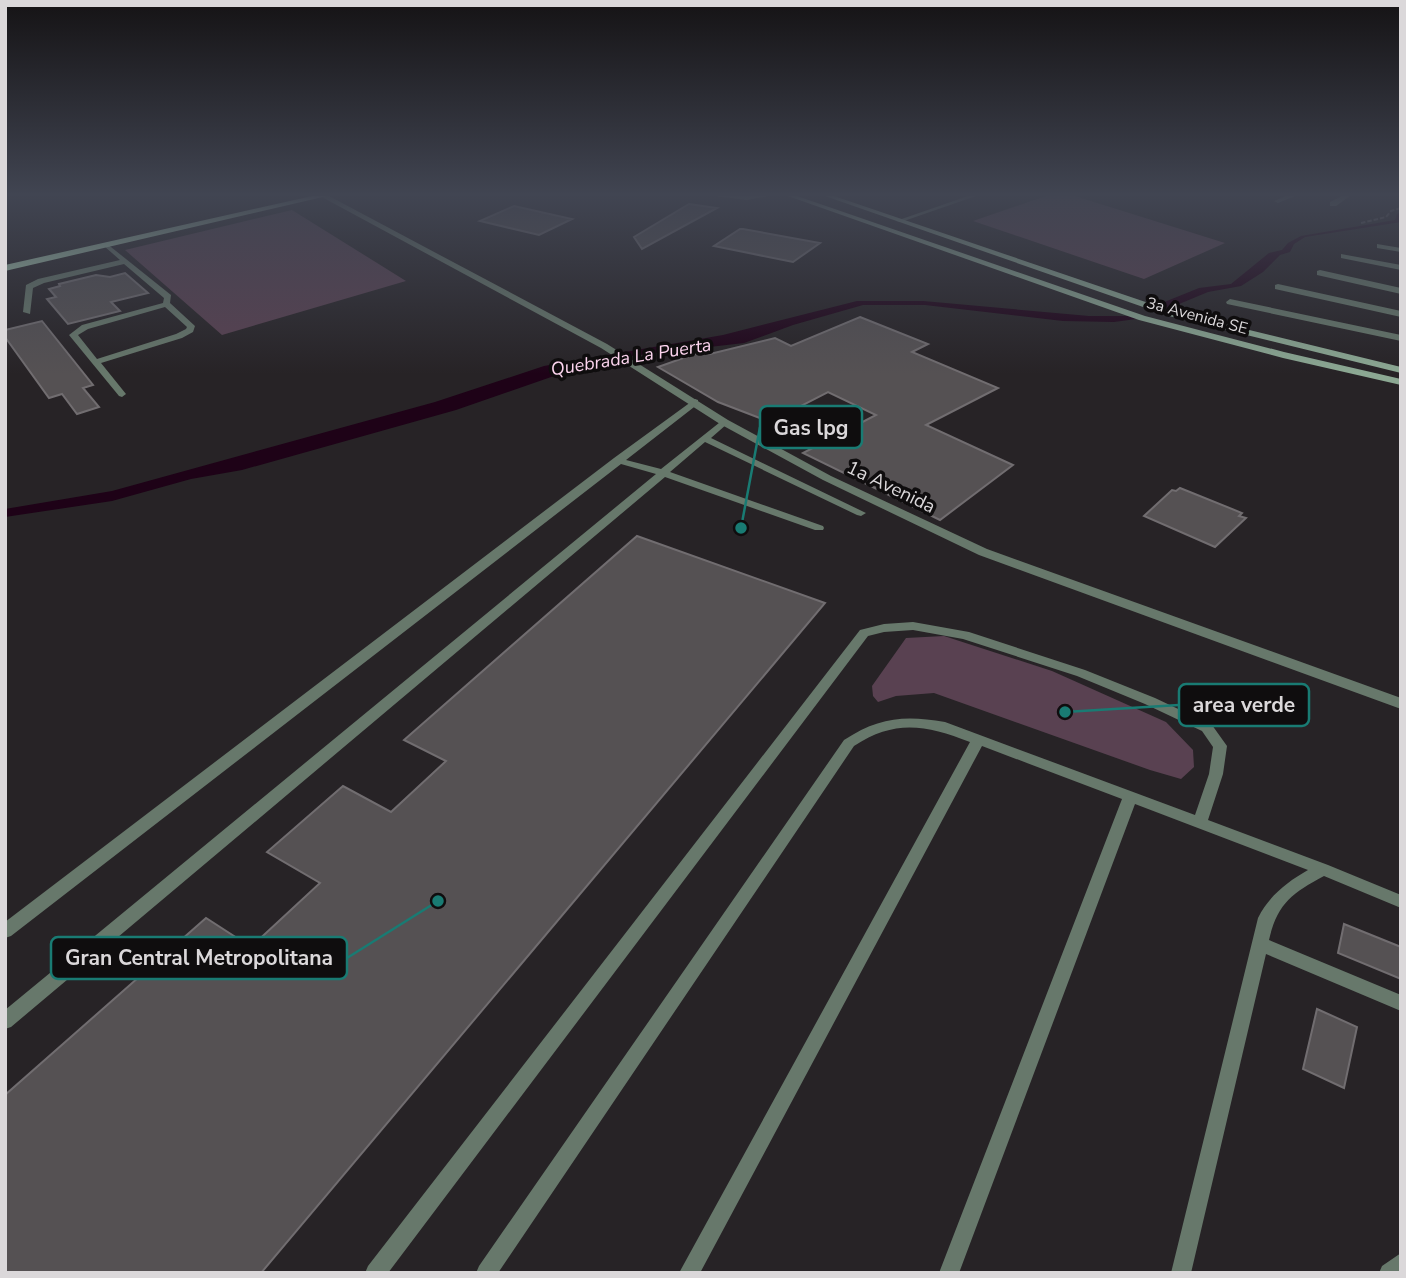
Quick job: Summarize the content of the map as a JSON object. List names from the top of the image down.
{
  "streets": {
    "street": ["3a Avenida SE", "1a Avenida"]
  },
  "water": ["Quebrada La Puerta"],
  "places": ["Gas lpg", "area verde", "Gran Central Metropolitana"]
}
